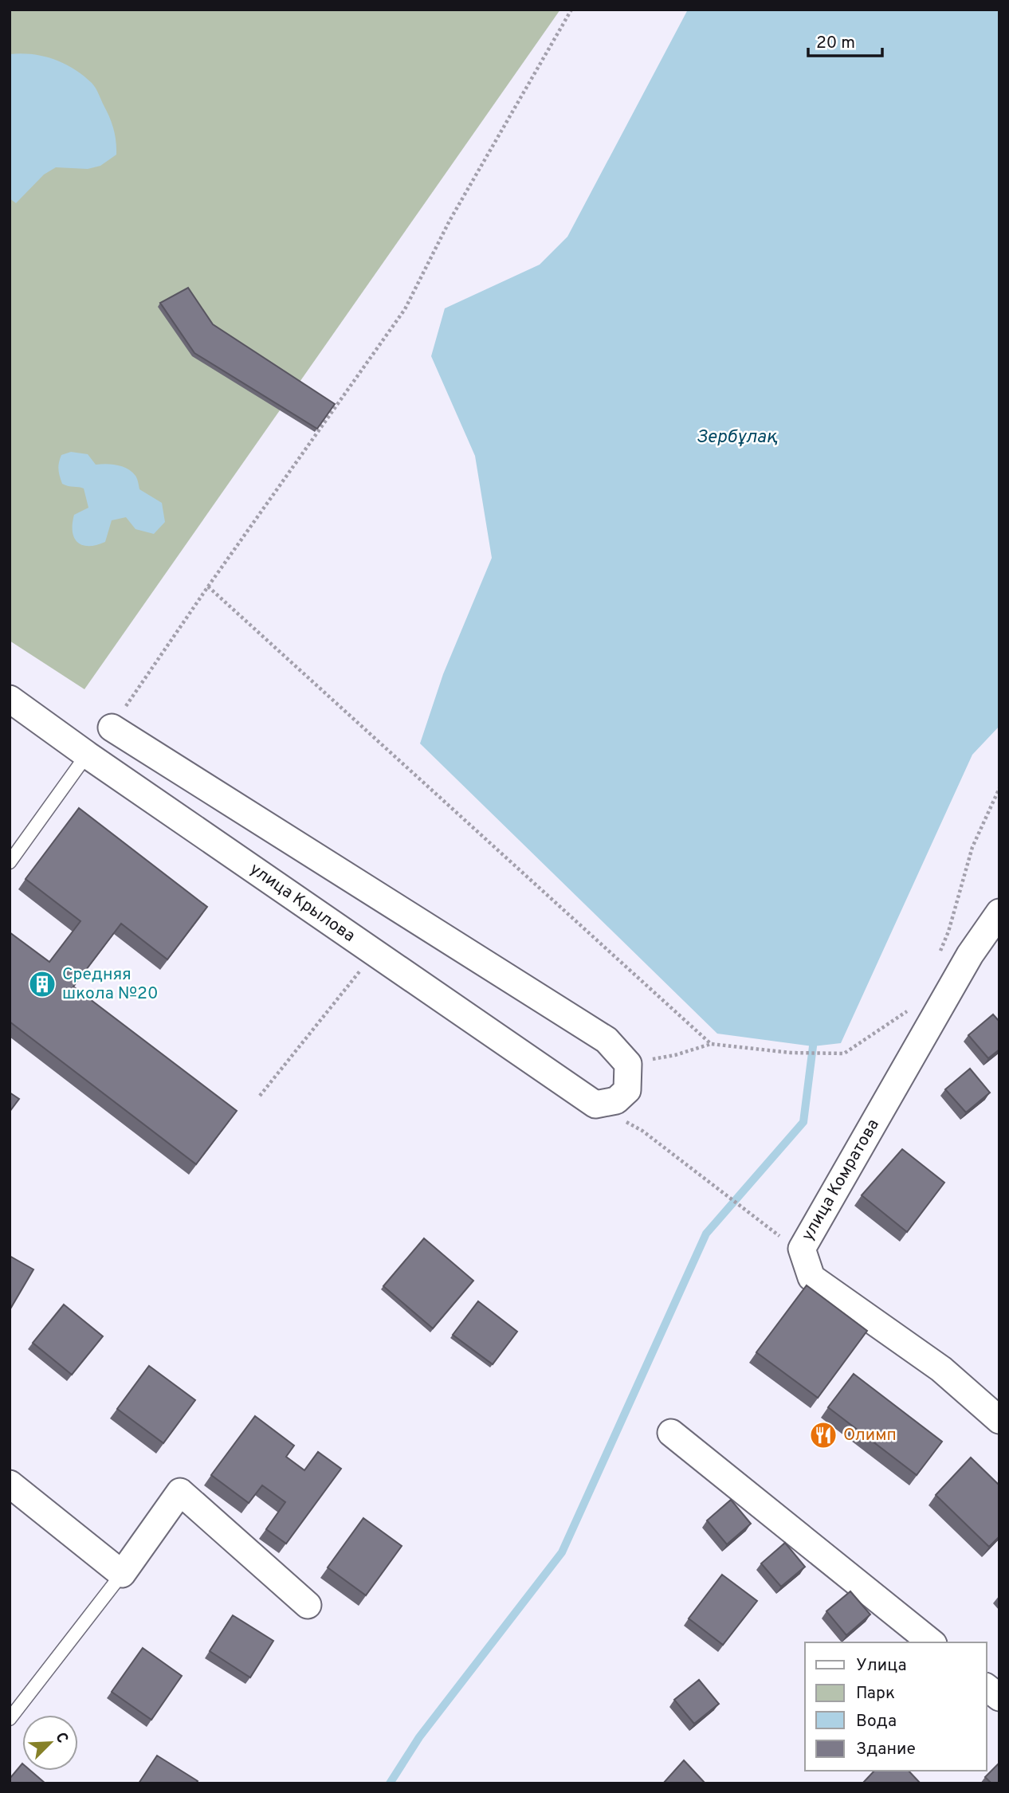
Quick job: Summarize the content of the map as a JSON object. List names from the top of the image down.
{
  "streets": {
    "street": ["улица Крылова", "улица Комратова"]
  },
  "water": ["Зербұлақ"],
  "places": {
    "building": ["Средняя школа №20"],
    "restaurant": ["Олимп"]
  },
  "legend": [
    "Улица",
    "Парк",
    "Вода",
    "Здание"
  ],
  "scale_bar": "20 m",
  "north": "top right"
}
